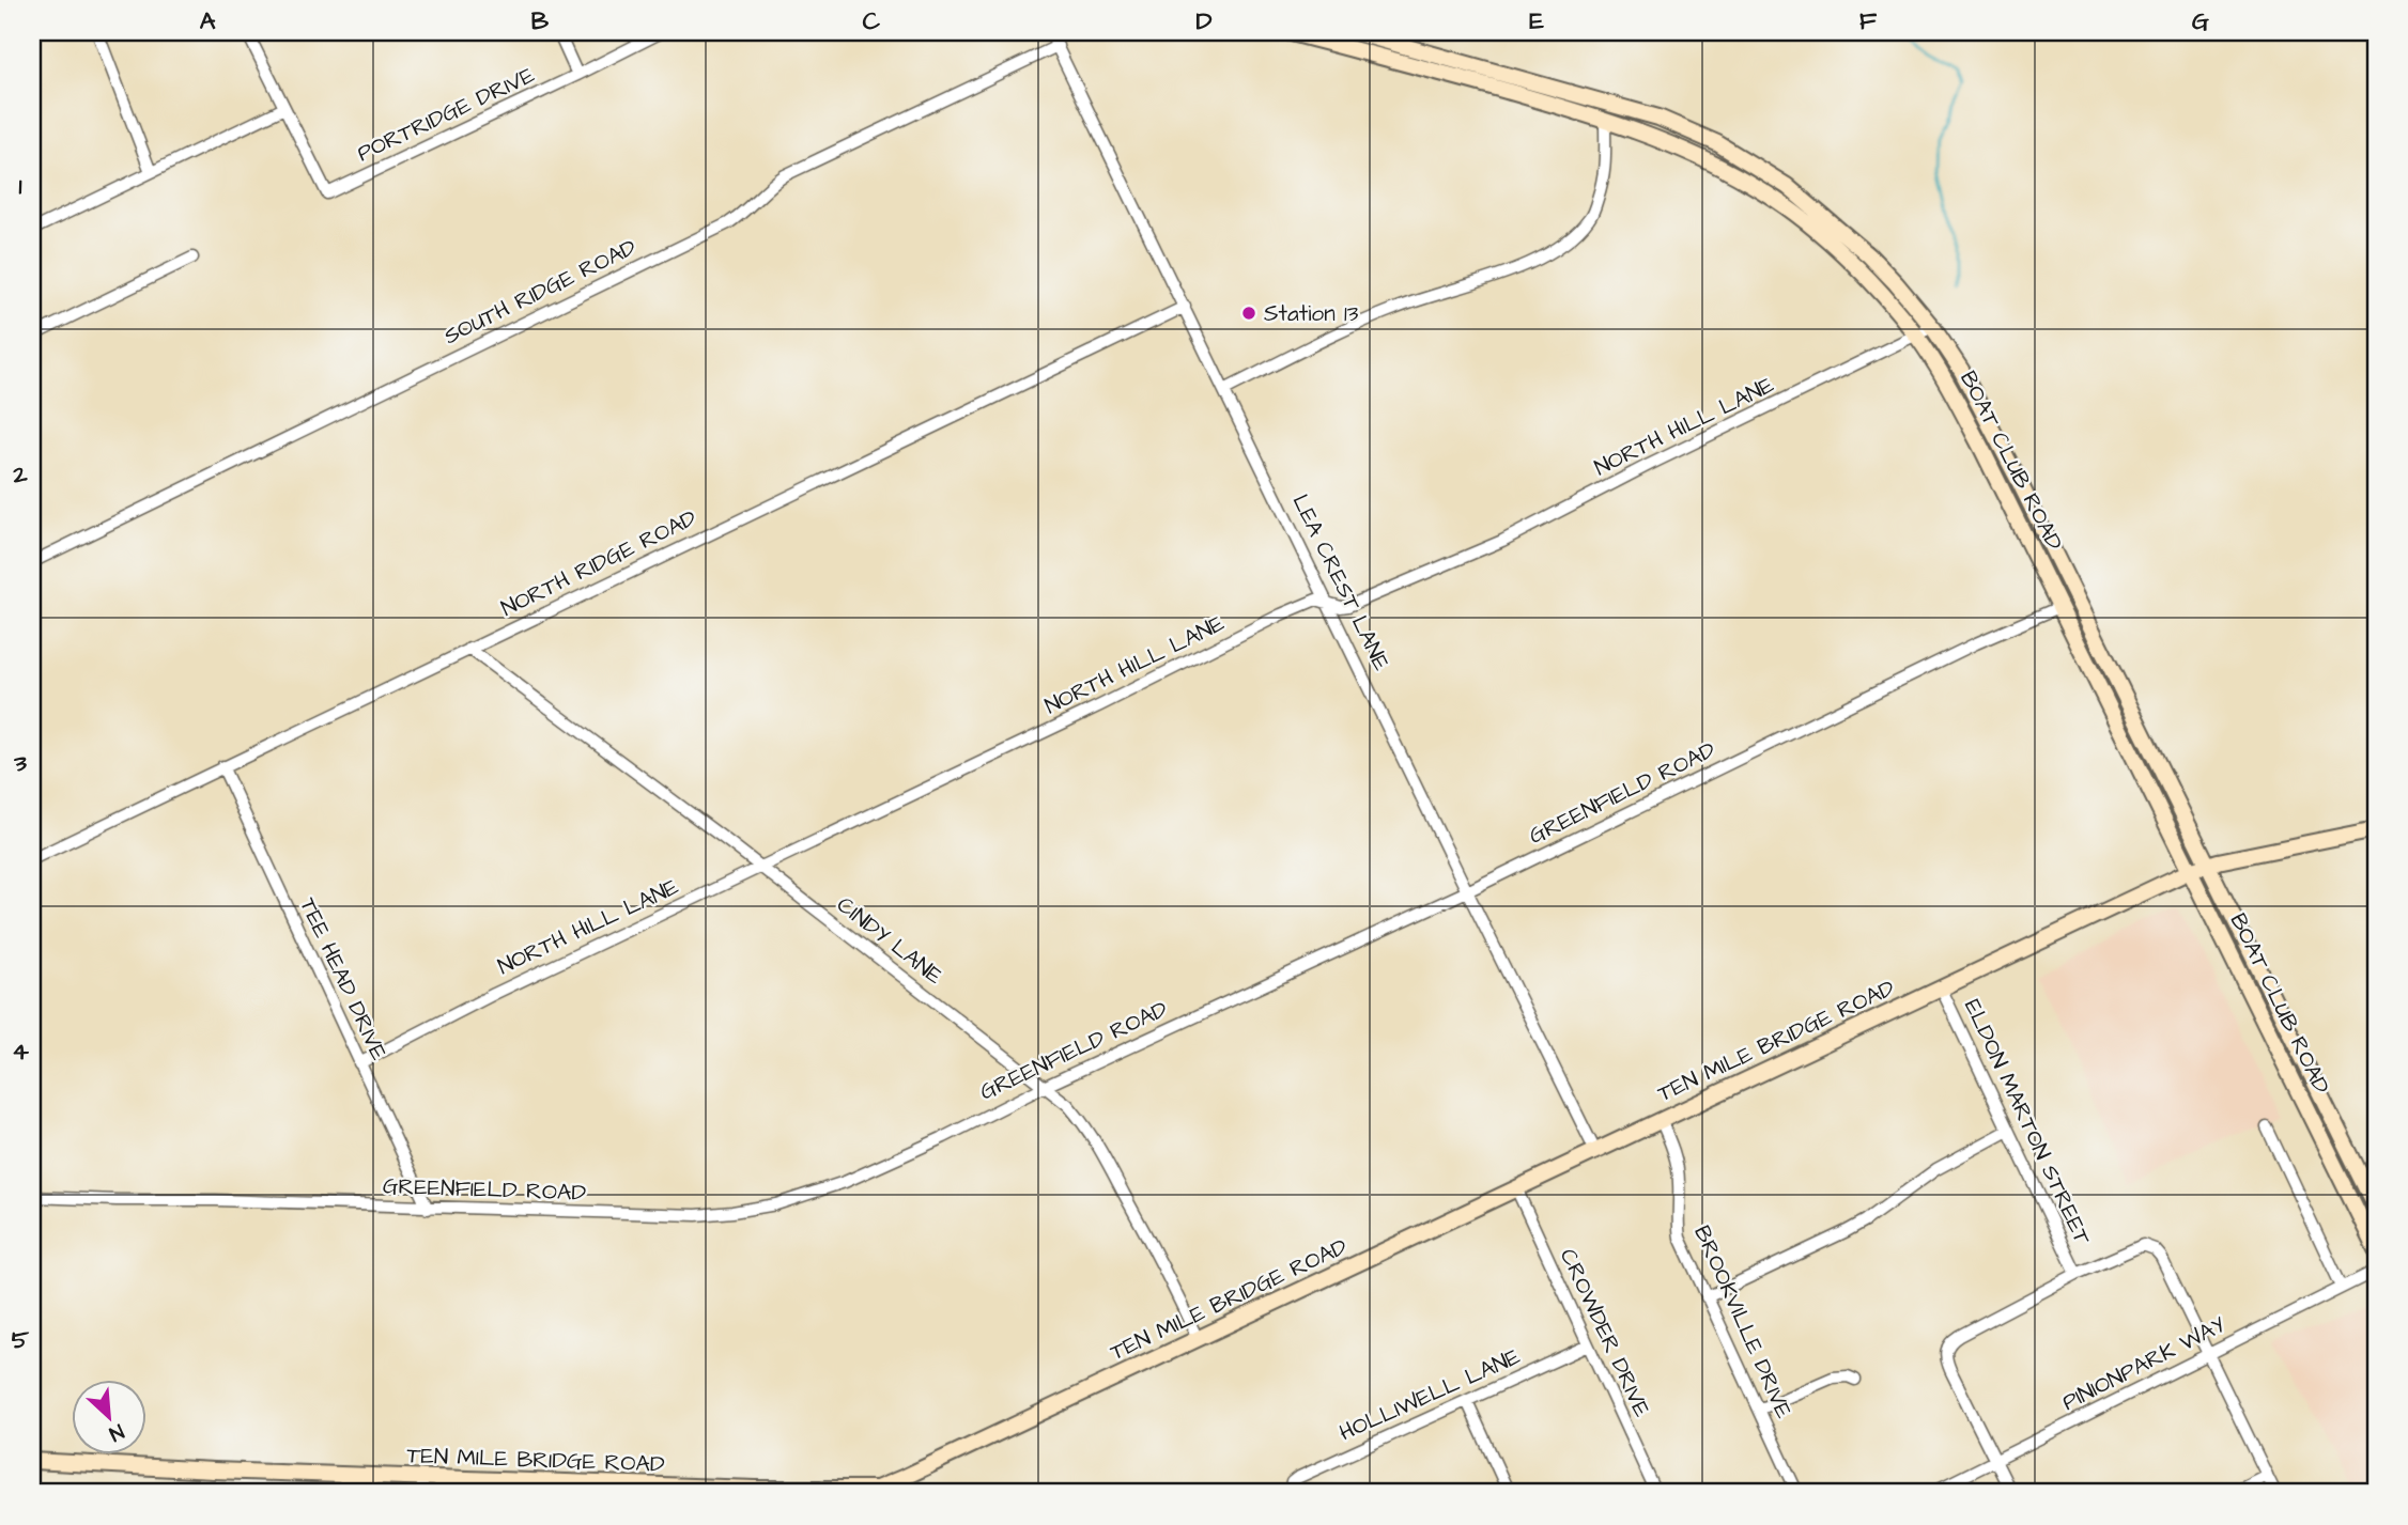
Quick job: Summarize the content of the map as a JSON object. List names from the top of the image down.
{
  "streets": {
    "main road": ["BOAT CLUB ROAD", "TEN MILE BRIDGE ROAD"],
    "street": [
      "PORTRIDGE DRIVE",
      "SOUTH RIDGE ROAD",
      "NORTH HILL LANE",
      "NORTH RIDGE ROAD",
      "LEA CREST LANE",
      "GREENFIELD ROAD",
      "CINDY LANE",
      "TEE HEAD DRIVE",
      "ELDON MARTON STREET",
      "BROOKVILLE DRIVE",
      "CROWDER DRIVE",
      "PINIONPARK WAY",
      "HOLLIWELL LANE"
    ]
  },
  "crossings": [
    ["SOUTH RIDGE ROAD", "LEA CREST LANE"],
    ["NORTH HILL LANE", "BOAT CLUB ROAD"],
    ["NORTH HILL LANE", "LEA CREST LANE"],
    ["NORTH HILL LANE", "CINDY LANE"],
    ["NORTH HILL LANE", "TEE HEAD DRIVE"],
    ["BOAT CLUB ROAD", "GREENFIELD ROAD"],
    ["BOAT CLUB ROAD", "TEN MILE BRIDGE ROAD"],
    ["NORTH RIDGE ROAD", "LEA CREST LANE"],
    ["NORTH RIDGE ROAD", "CINDY LANE"],
    ["NORTH RIDGE ROAD", "TEE HEAD DRIVE"],
    ["LEA CREST LANE", "GREENFIELD ROAD"],
    ["LEA CREST LANE", "TEN MILE BRIDGE ROAD"],
    ["GREENFIELD ROAD", "CINDY LANE"],
    ["GREENFIELD ROAD", "TEE HEAD DRIVE"],
    ["CINDY LANE", "TEN MILE BRIDGE ROAD"],
    ["TEN MILE BRIDGE ROAD", "ELDON MARTON STREET"],
    ["TEN MILE BRIDGE ROAD", "BROOKVILLE DRIVE"],
    ["TEN MILE BRIDGE ROAD", "CROWDER DRIVE"],
    ["CROWDER DRIVE", "HOLLIWELL LANE"]
  ],
  "places": ["Station 13"],
  "north": "bottom right",
  "grid": {
    "columns": [
      "A",
      "B",
      "C",
      "D",
      "E",
      "F",
      "G"
    ],
    "rows": [
      "1",
      "2",
      "3",
      "4",
      "5"
    ]
  }
}
